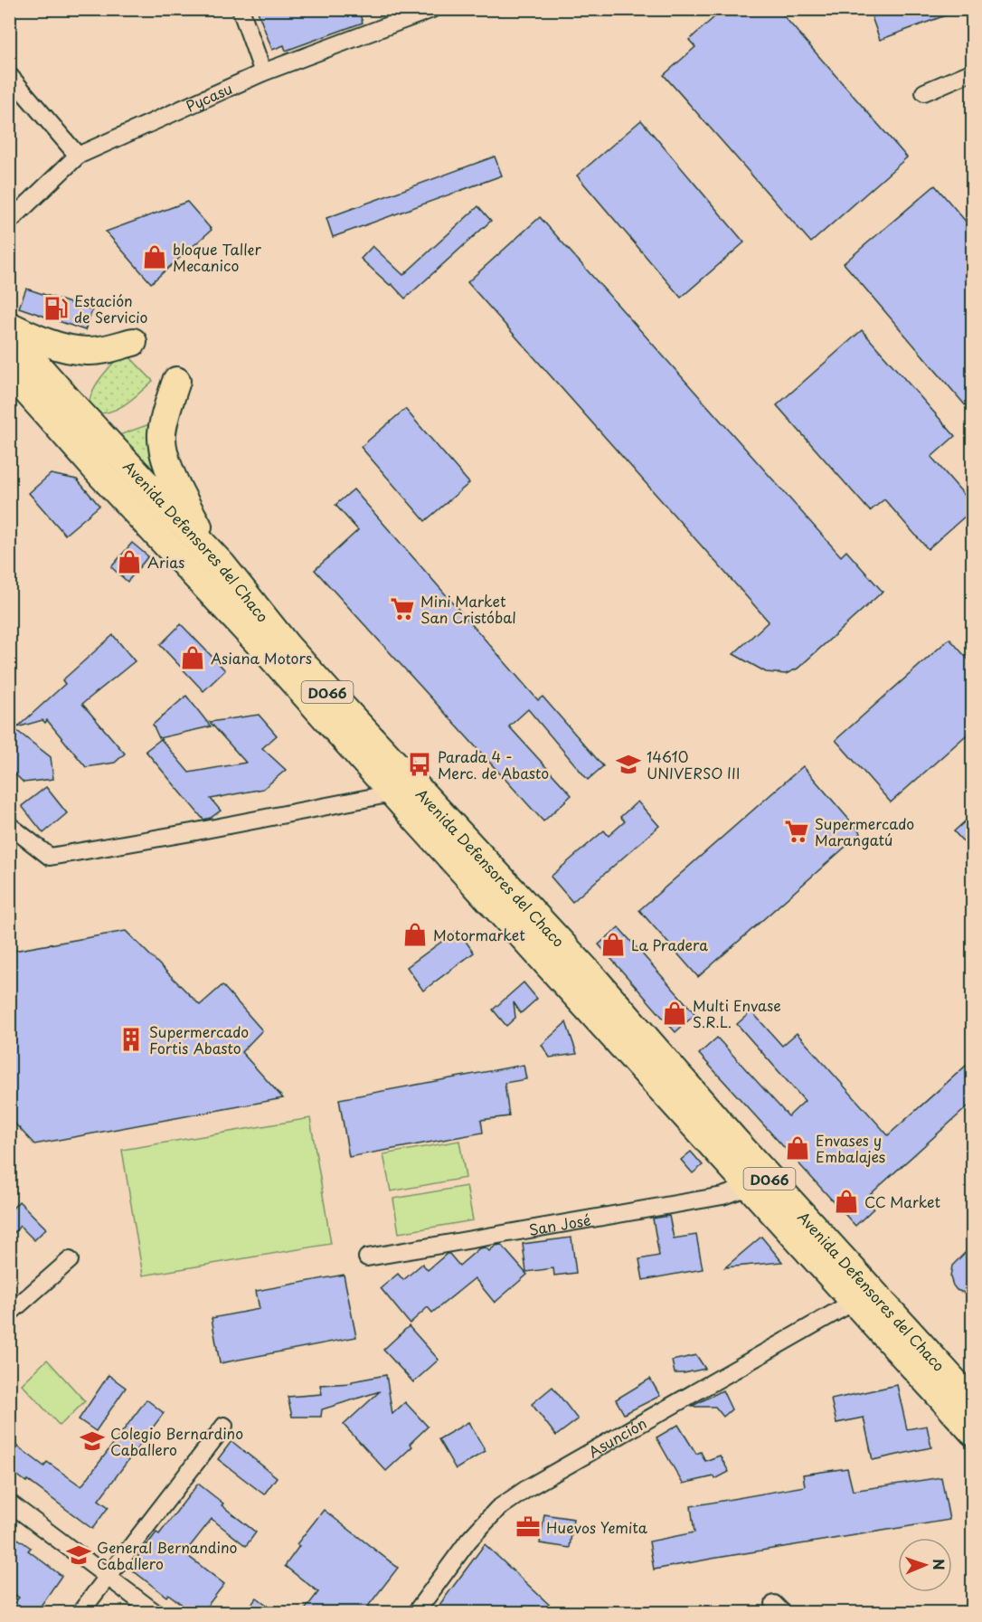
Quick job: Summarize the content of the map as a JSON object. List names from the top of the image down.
{
  "streets": {
    "highway": ["Avenida Defensores del Chaco", "D066"],
    "street": ["Pycasu", "San José", "Asunción"]
  },
  "crossings": [
    ["Avenida Defensores del Chaco", "San José"],
    ["Avenida Defensores del Chaco", "Asunción"]
  ],
  "places": {
    "shop": [
      "bloque Taller Mecanico",
      "Arias",
      "Asiana Motors",
      "Motormarket",
      "La Pradera",
      "Multi Envase S.R.L.",
      "Envases y Embalajes",
      "CC Market"
    ],
    "fuel station": ["Estación de Servicio"],
    "supermarket": ["Mini Market San Cristóbal", "Supermercado Marangatú"],
    "bus stop": ["Parada 4 - Merc. de Abasto"],
    "school or university": ["14610 UNIVERSO III", "Colegio Bernardino Caballero", "General Bernandino Caballero"],
    "building": ["Supermercado Fortis Abasto"],
    "office": ["Huevos Yemita"]
  },
  "north": "right"
}
